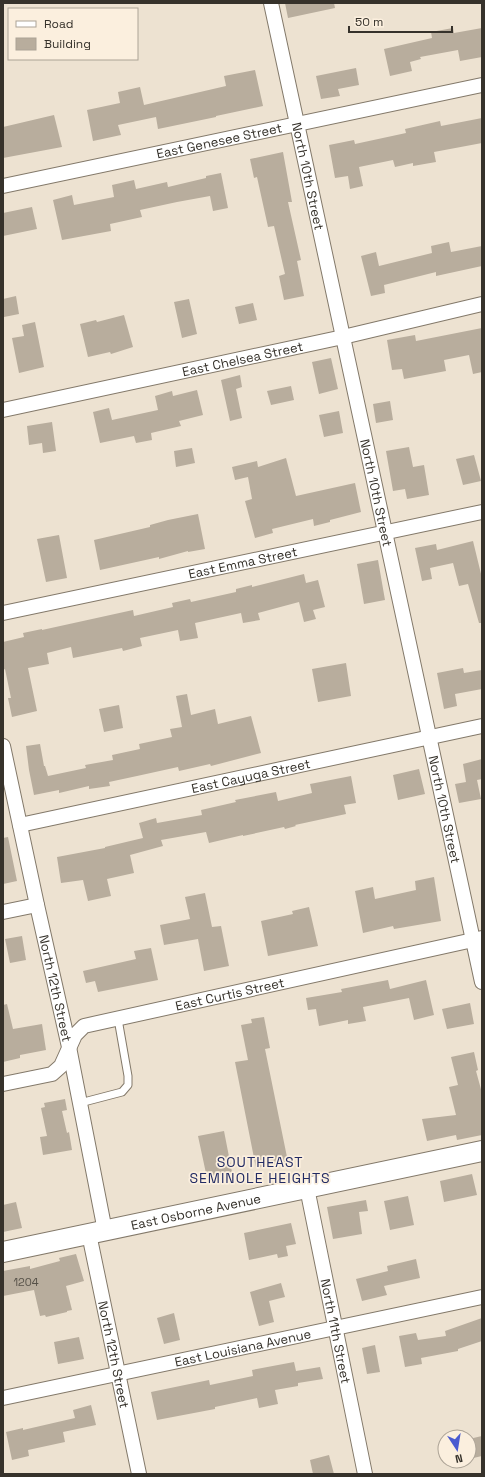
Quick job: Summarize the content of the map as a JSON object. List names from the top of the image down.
{
  "streets": {
    "street": [
      "East Genesee Street",
      "North 10th Street",
      "East Chelsea Street",
      "East Emma Street",
      "East Cayuga Street",
      "North 12th Street",
      "East Curtis Street",
      "East Osborne Avenue",
      "North 11th Street",
      "East Louisiana Avenue"
    ]
  },
  "crossings": [
    ["East Genesee Street", "North 10th Street"],
    ["North 10th Street", "East Chelsea Street"],
    ["North 10th Street", "East Emma Street"],
    ["North 10th Street", "East Cayuga Street"],
    ["North 10th Street", "East Curtis Street"],
    ["East Cayuga Street", "North 12th Street"],
    ["North 12th Street", "East Curtis Street"],
    ["North 12th Street", "East Osborne Avenue"],
    ["North 12th Street", "East Louisiana Avenue"],
    ["East Osborne Avenue", "North 11th Street"],
    ["North 11th Street", "East Louisiana Avenue"]
  ],
  "districts": ["SOUTHEAST SEMINOLE HEIGHTS"],
  "house_numbers": ["1204"],
  "legend": ["Road", "Building"],
  "scale_bar": "50 m",
  "north": "bottom"
}
